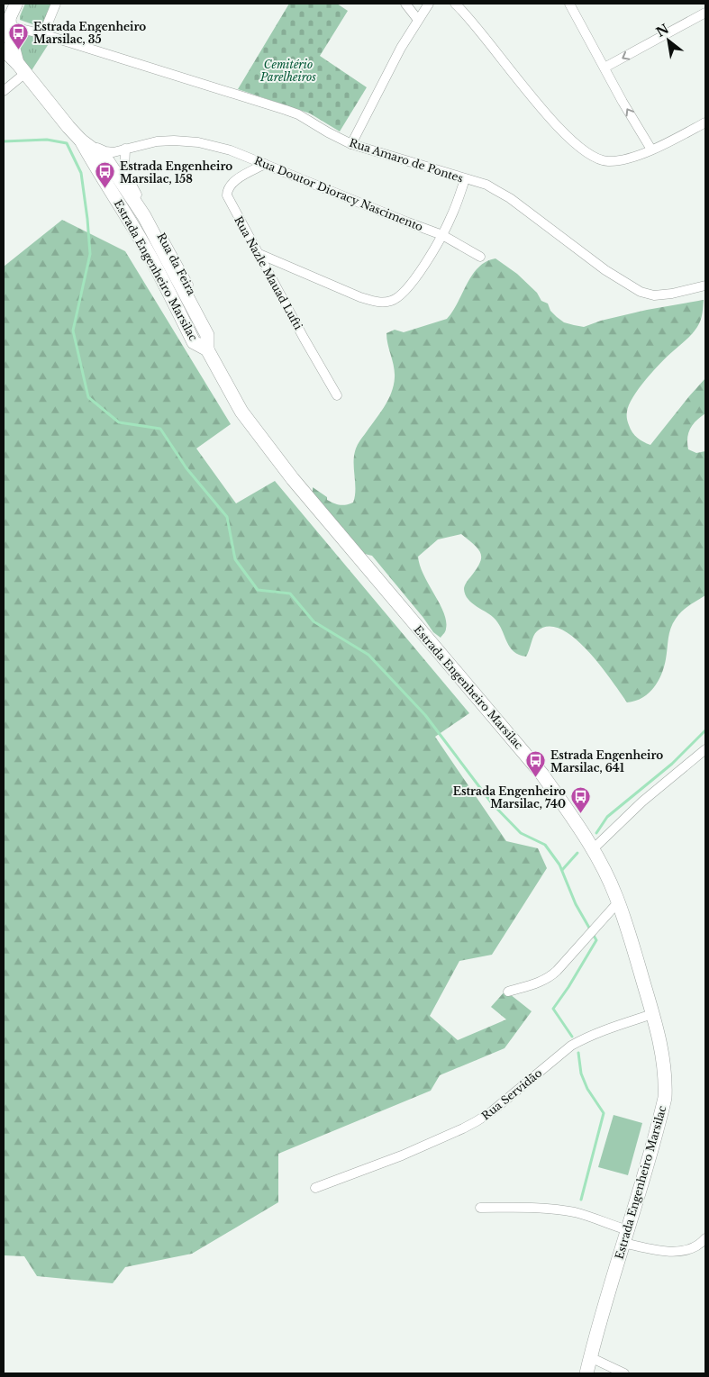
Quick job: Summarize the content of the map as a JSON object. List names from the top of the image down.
{
  "streets": {
    "main road": ["Estrada Engenheiro Marsilac"],
    "street": [
      "Rua Amaro de Pontes",
      "Rua Doutor Dioracy Nascimento",
      "Rua Nazle Mauad Lufti",
      "Rua Servidão"
    ]
  },
  "crossings": [
    ["Rua Amaro de Pontes", "Estrada Engenheiro Marsilac"],
    ["Rua Doutor Dioracy Nascimento", "Estrada Engenheiro Marsilac"],
    ["Rua Doutor Dioracy Nascimento", "Rua Nazle Mauad Lufti"],
    ["Estrada Engenheiro Marsilac", "Rua Servidão"]
  ],
  "parks": ["Cemitério Parelheiros"],
  "places": {
    "bus stop": [
      "Estrada Engenheiro Marsilac, 35",
      "Estrada Engenheiro Marsilac, 158",
      "Estrada Engenheiro Marsilac, 641",
      "Estrada Engenheiro Marsilac, 740"
    ]
  },
  "north": "top left"
}
